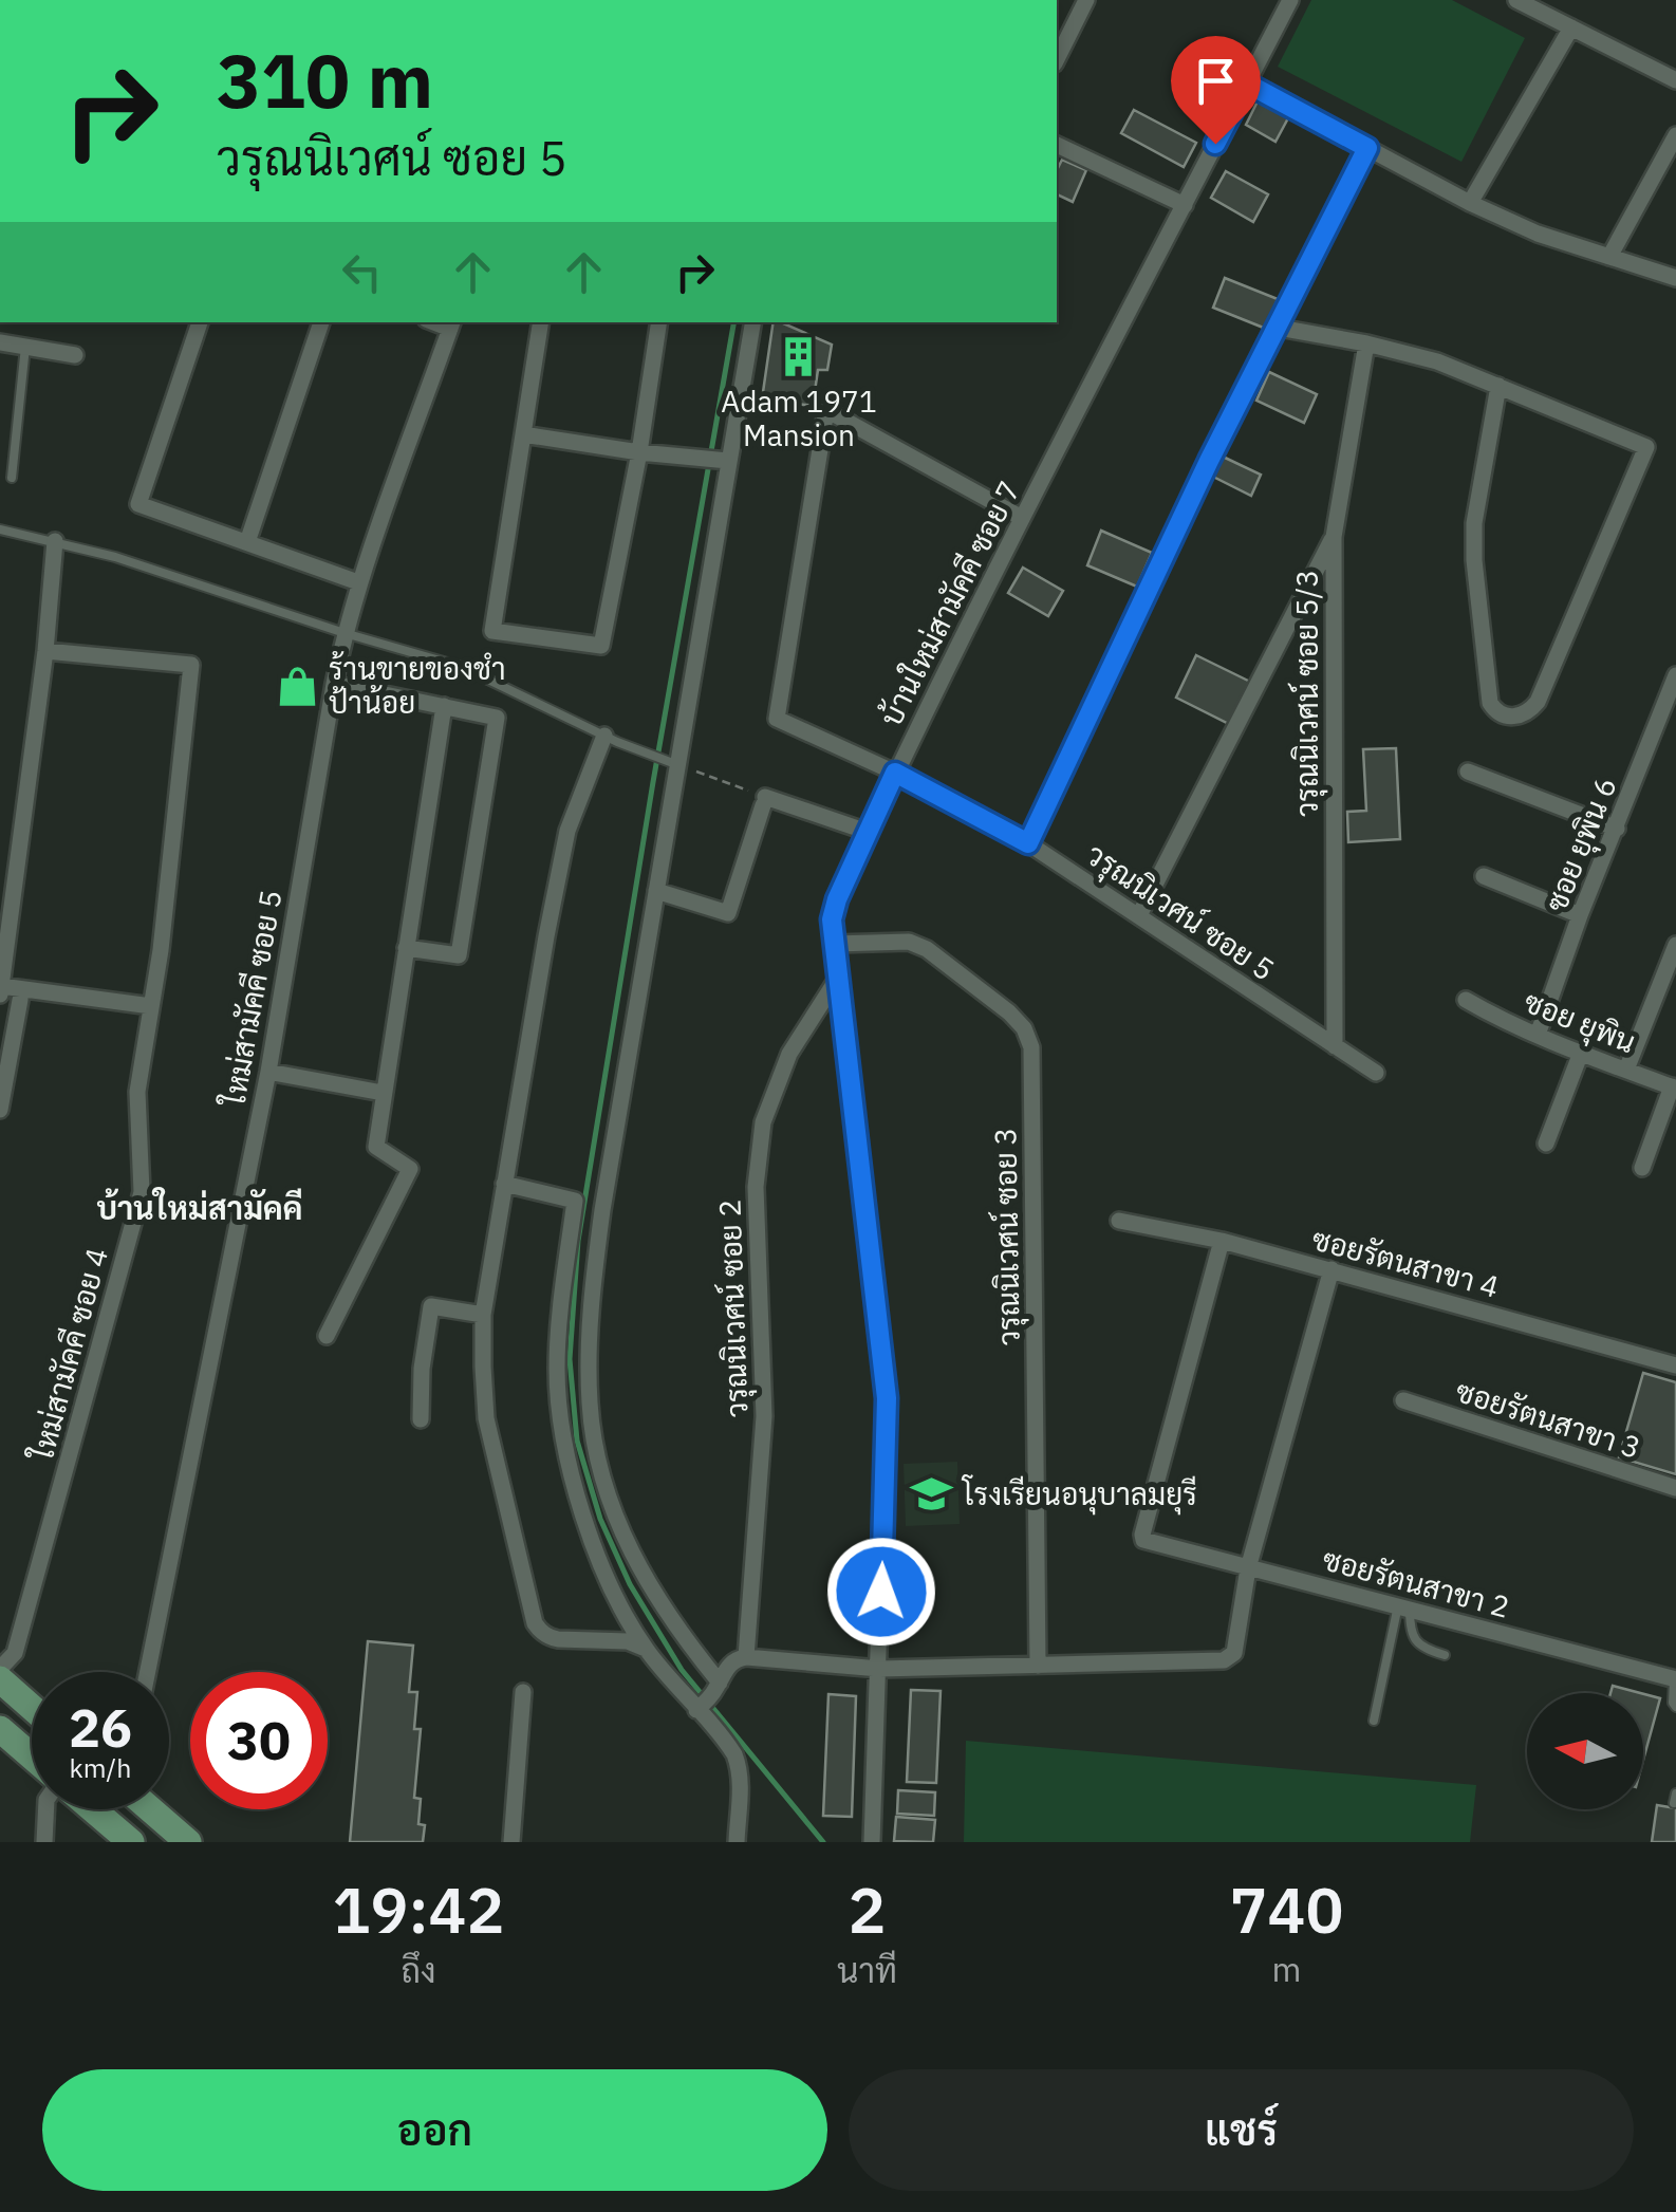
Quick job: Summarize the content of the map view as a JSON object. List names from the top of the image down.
{
  "streets": {
    "street": [
      "บ้านใหม่สามัคคี ซอย 7",
      "วรุณนิเวศน์ ซอย 5/3",
      "ซอย ยุพิน 6",
      "วรุณนิเวศน์ ซอย 5",
      "ใหม่สามัคคี ซอย 5",
      "ซอย ยุพิน",
      "วรุณนิเวศน์ ซอย 3",
      "ซอยรัตนสาขา 4",
      "วรุณนิเวศน์ ซอย 2",
      "ใหม่สามัคคี ซอย 4",
      "ซอยรัตนสาขา 3",
      "ซอยรัตนสาขา 2"
    ]
  },
  "crossings": [
    ["บ้านใหม่สามัคคี ซอย 7", "วรุณนิเวศน์ ซอย 5"],
    ["บ้านใหม่สามัคคี ซอย 7", "วรุณนิเวศน์ ซอย 3"],
    ["บ้านใหม่สามัคคี ซอย 7", "วรุณนิเวศน์ ซอย 2"],
    ["วรุณนิเวศน์ ซอย 5/3", "วรุณนิเวศน์ ซอย 5"],
    ["ซอย ยุพิน 6", "ซอย ยุพิน"],
    ["ซอยรัตนสาขา 4", "ซอยรัตนสาขา 2"]
  ],
  "districts": ["บ้านใหม่สามัคคี"],
  "places": {
    "building": ["Adam 1971 Mansion"],
    "shop": ["ร้านขายของชำ ป้าน้อย"],
    "school or university": ["โรงเรียนอนุบาลมยุรี"]
  },
  "north": "left",
  "page": {
    "turn": ["310 m", "วรุณนิเวศน์ ซอย 5"],
    "speed": "26 km/h",
    "limit": "30",
    "eta": [
      "19:42",
      "ถึง",
      "2",
      "นาที",
      "740",
      "m"
    ],
    "buttons": ["ออก", "แชร์"]
  }
}
